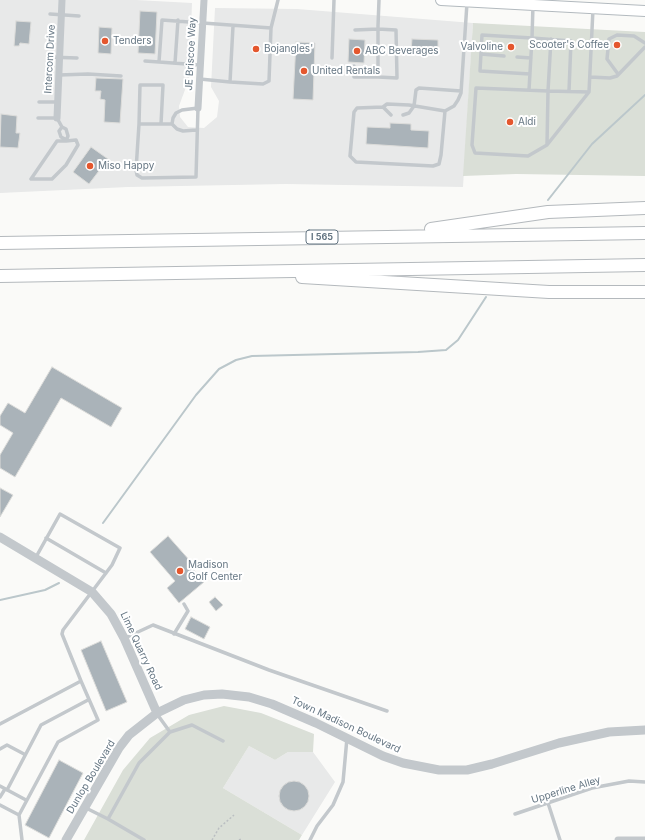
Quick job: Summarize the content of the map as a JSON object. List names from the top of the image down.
{
  "streets": {
    "highway": ["I 565"],
    "street": [
      "JE Briscoe Way",
      "Intercom Drive",
      "Lime Quarry Road",
      "Town Madison Boulevard",
      "Dunlop Boulevard"
    ],
    "lane": ["Upperline Alley"]
  },
  "crossings": [
    ["Lime Quarry Road", "Town Madison Boulevard"],
    ["Lime Quarry Road", "Dunlop Boulevard"],
    ["Town Madison Boulevard", "Dunlop Boulevard"]
  ],
  "places": [
    "Tenders",
    "Scooter's Coffee",
    "Valvoline",
    "Bojangles'",
    "ABC Beverages",
    "United Rentals",
    "Aldi",
    "Miso Happy",
    "Madison Golf Center"
  ]
}
